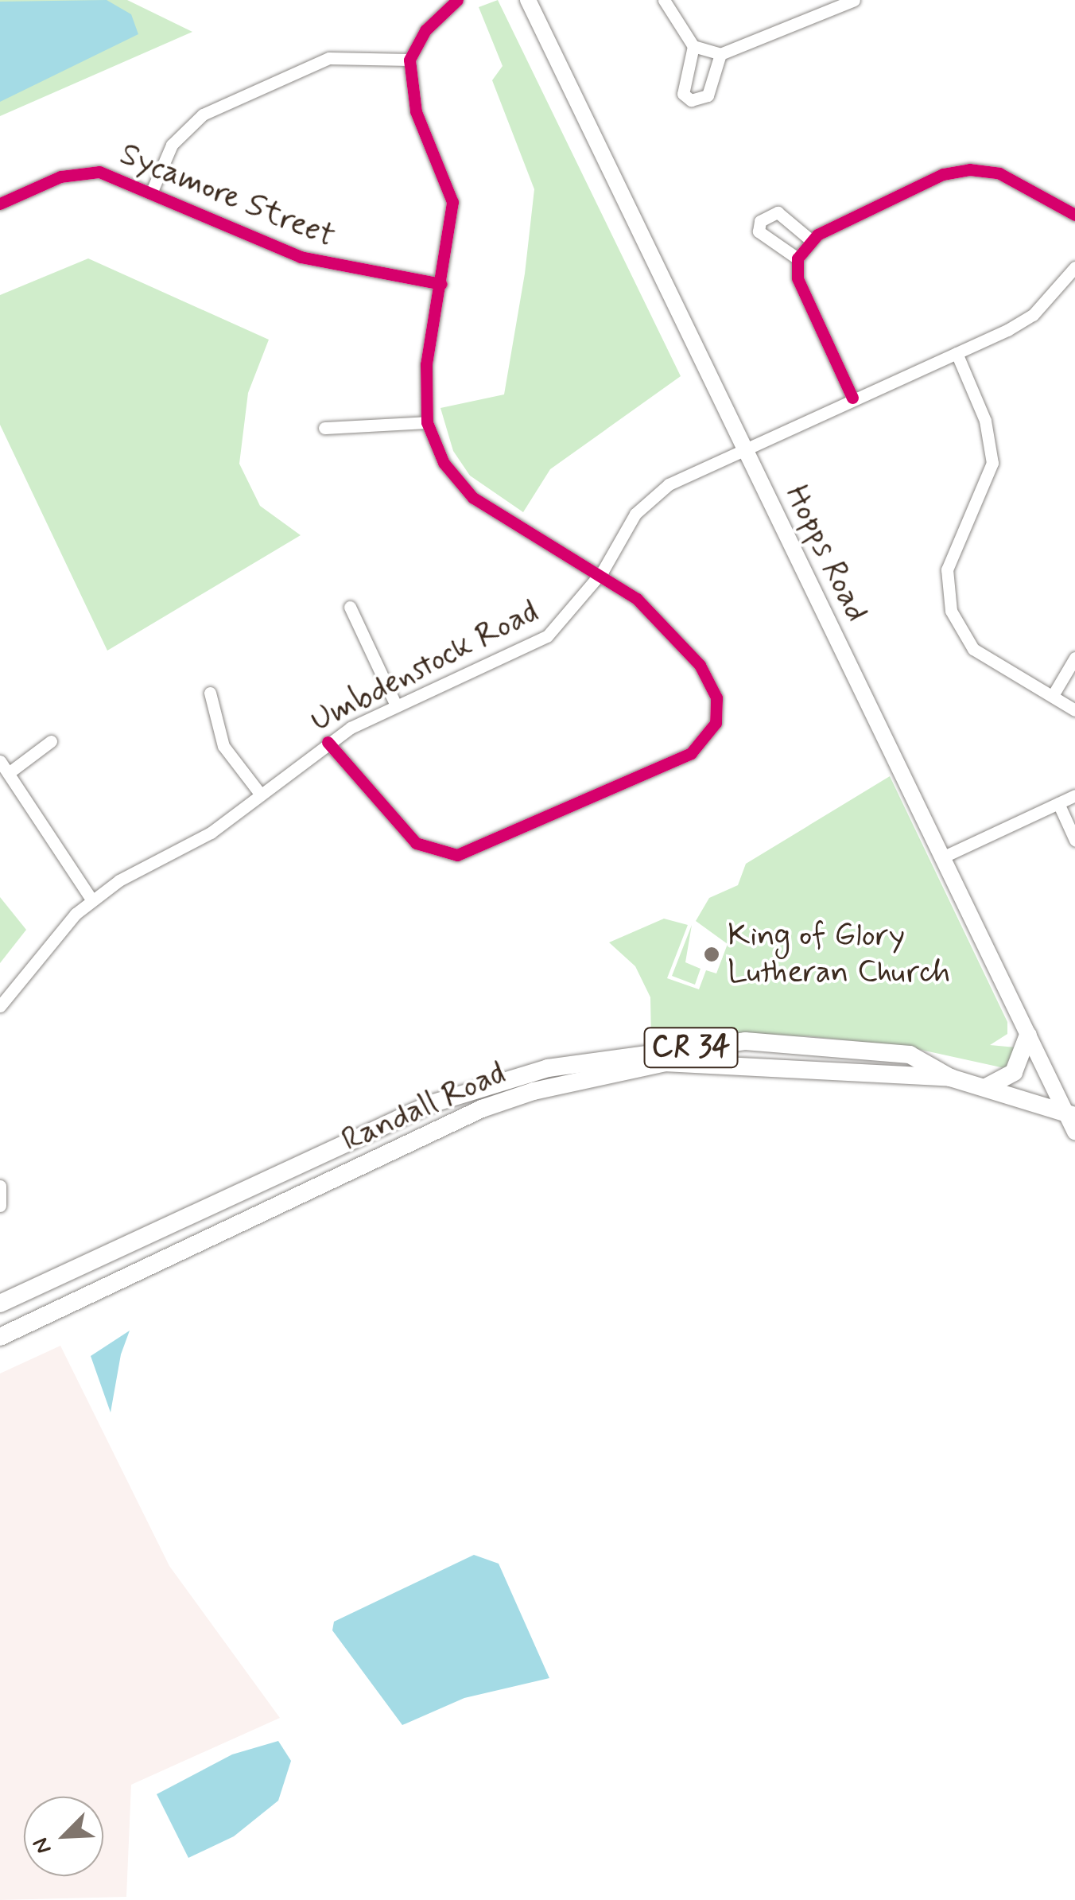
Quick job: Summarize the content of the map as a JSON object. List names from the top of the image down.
{
  "streets": {
    "main road": ["Hopps Road", "CR 34", "Randall Road"],
    "street": ["Sycamore Street", "Umbdenstock Road"]
  },
  "crossings": [
    ["Hopps Road", "Umbdenstock Road"],
    ["Hopps Road", "Randall Road"]
  ],
  "places": ["King of Glory Lutheran Church"],
  "north": "bottom left"
}
